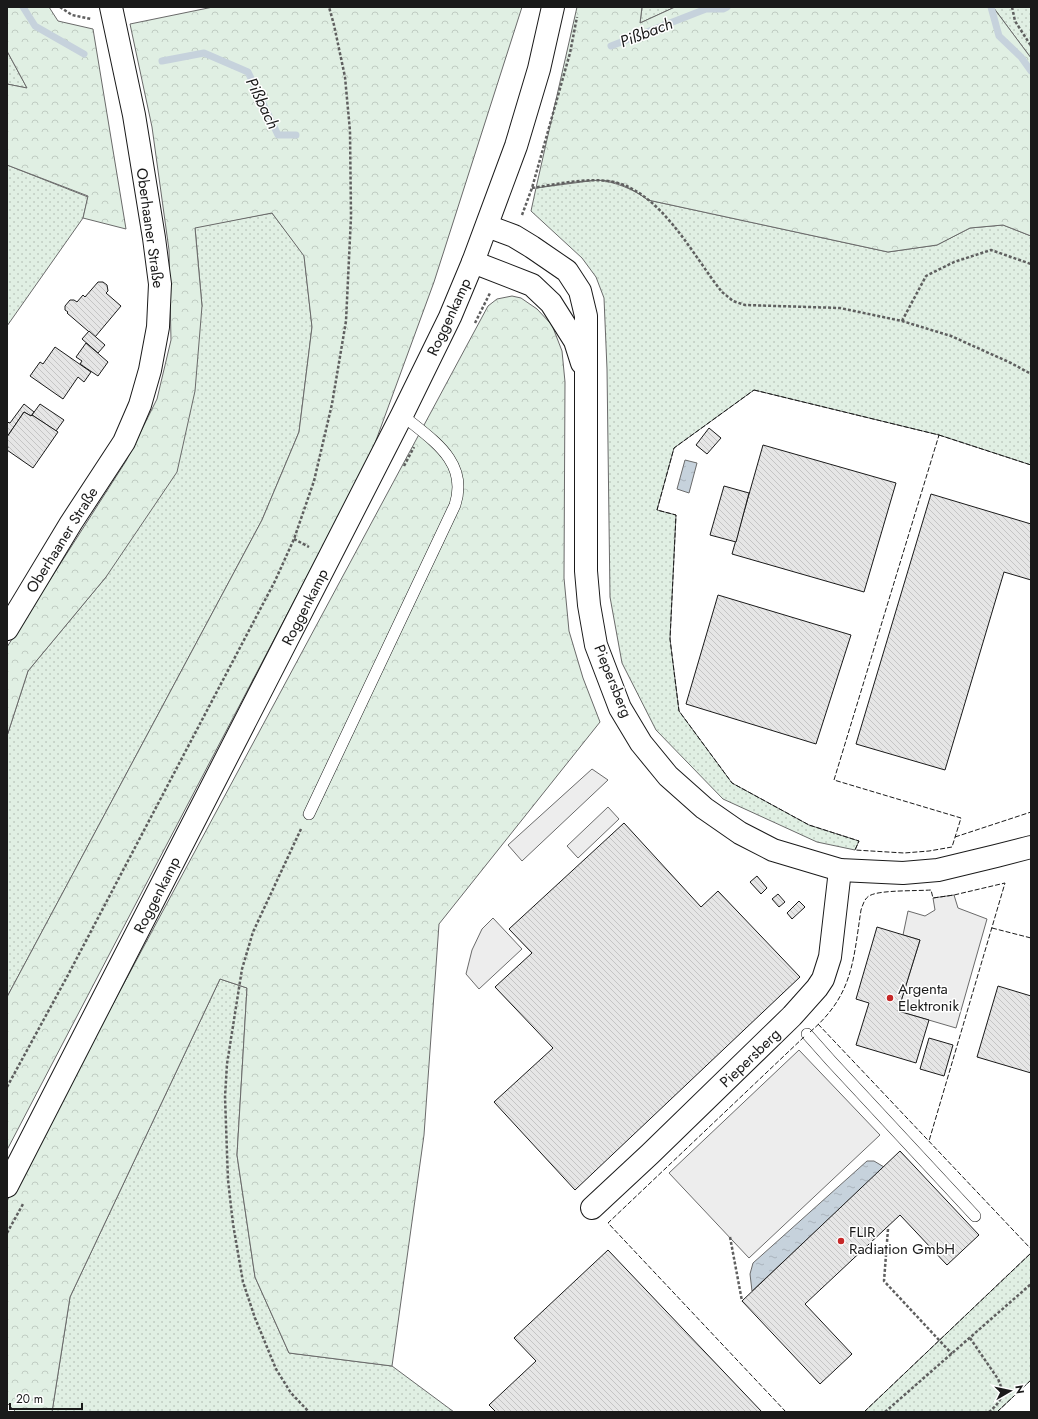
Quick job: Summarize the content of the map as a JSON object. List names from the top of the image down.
{
  "streets": {
    "street": ["Oberhaaner Straße", "Roggenkamp", "Piepersberg"]
  },
  "crossings": [
    ["Roggenkamp", "Piepersberg"]
  ],
  "water": ["Pißbach"],
  "places": ["Argenta Elektronik", "FLIR Radiation GmbH"],
  "scale_bar": "20 m",
  "north": "right"
}
